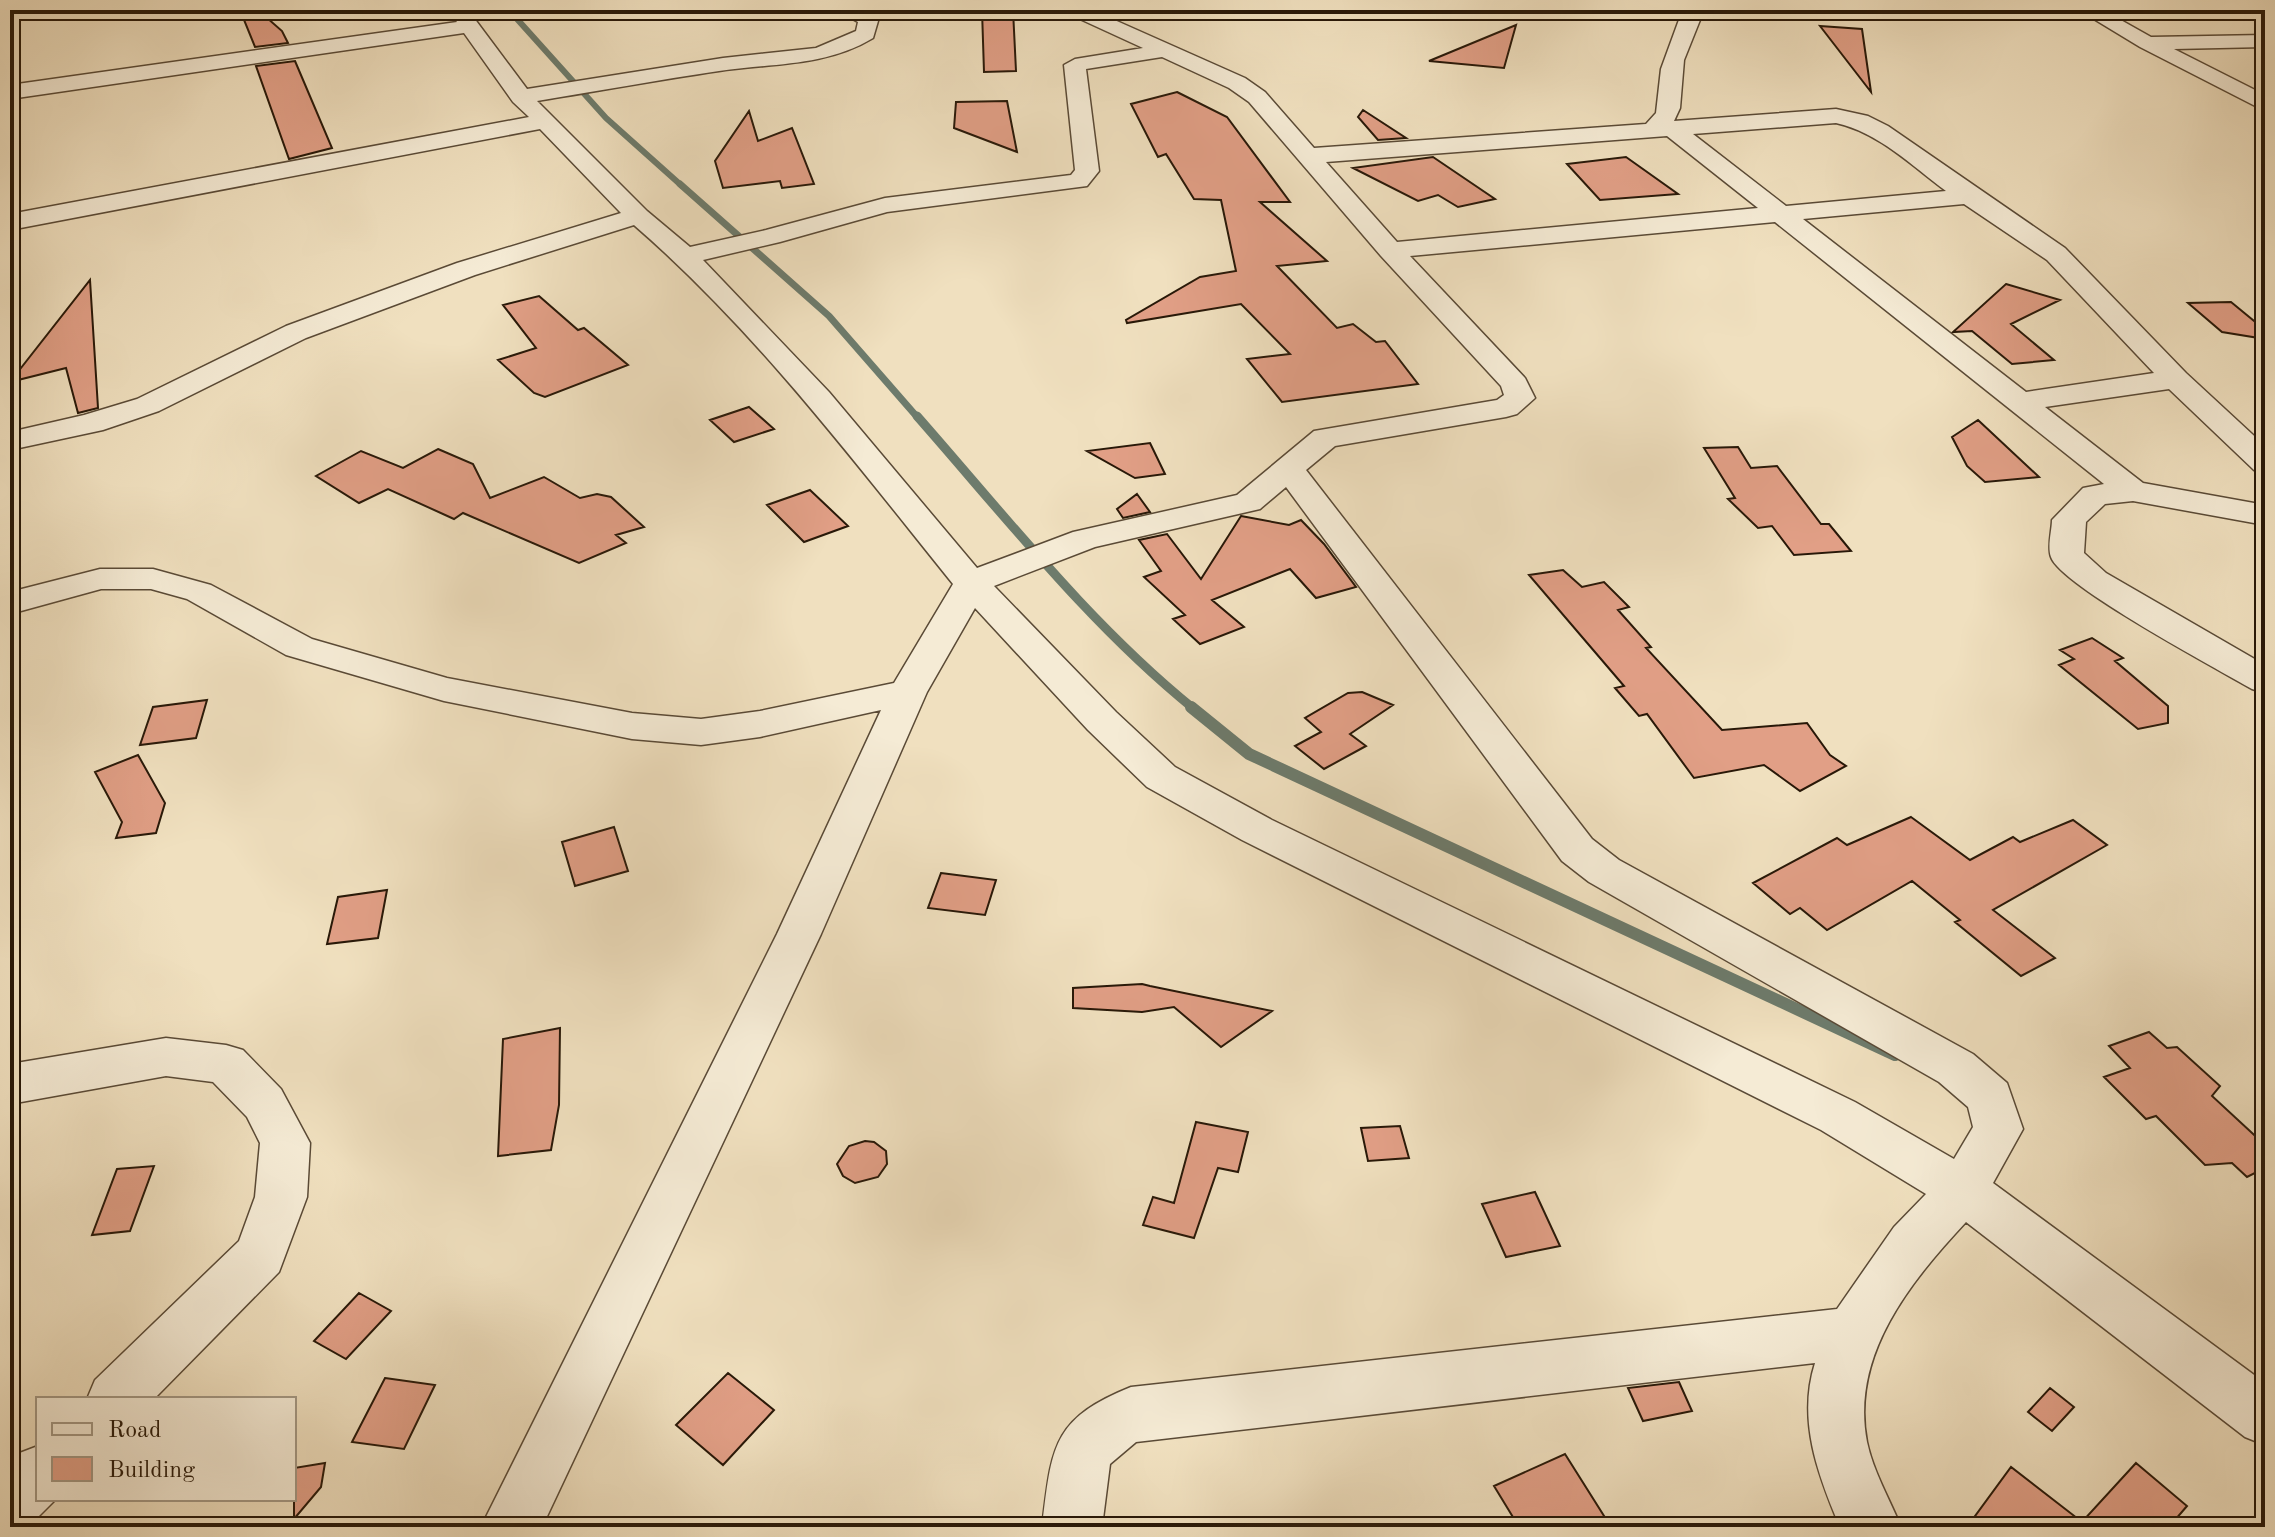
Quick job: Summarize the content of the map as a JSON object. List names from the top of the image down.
{
  "legend": ["Road", "Building"]
}
